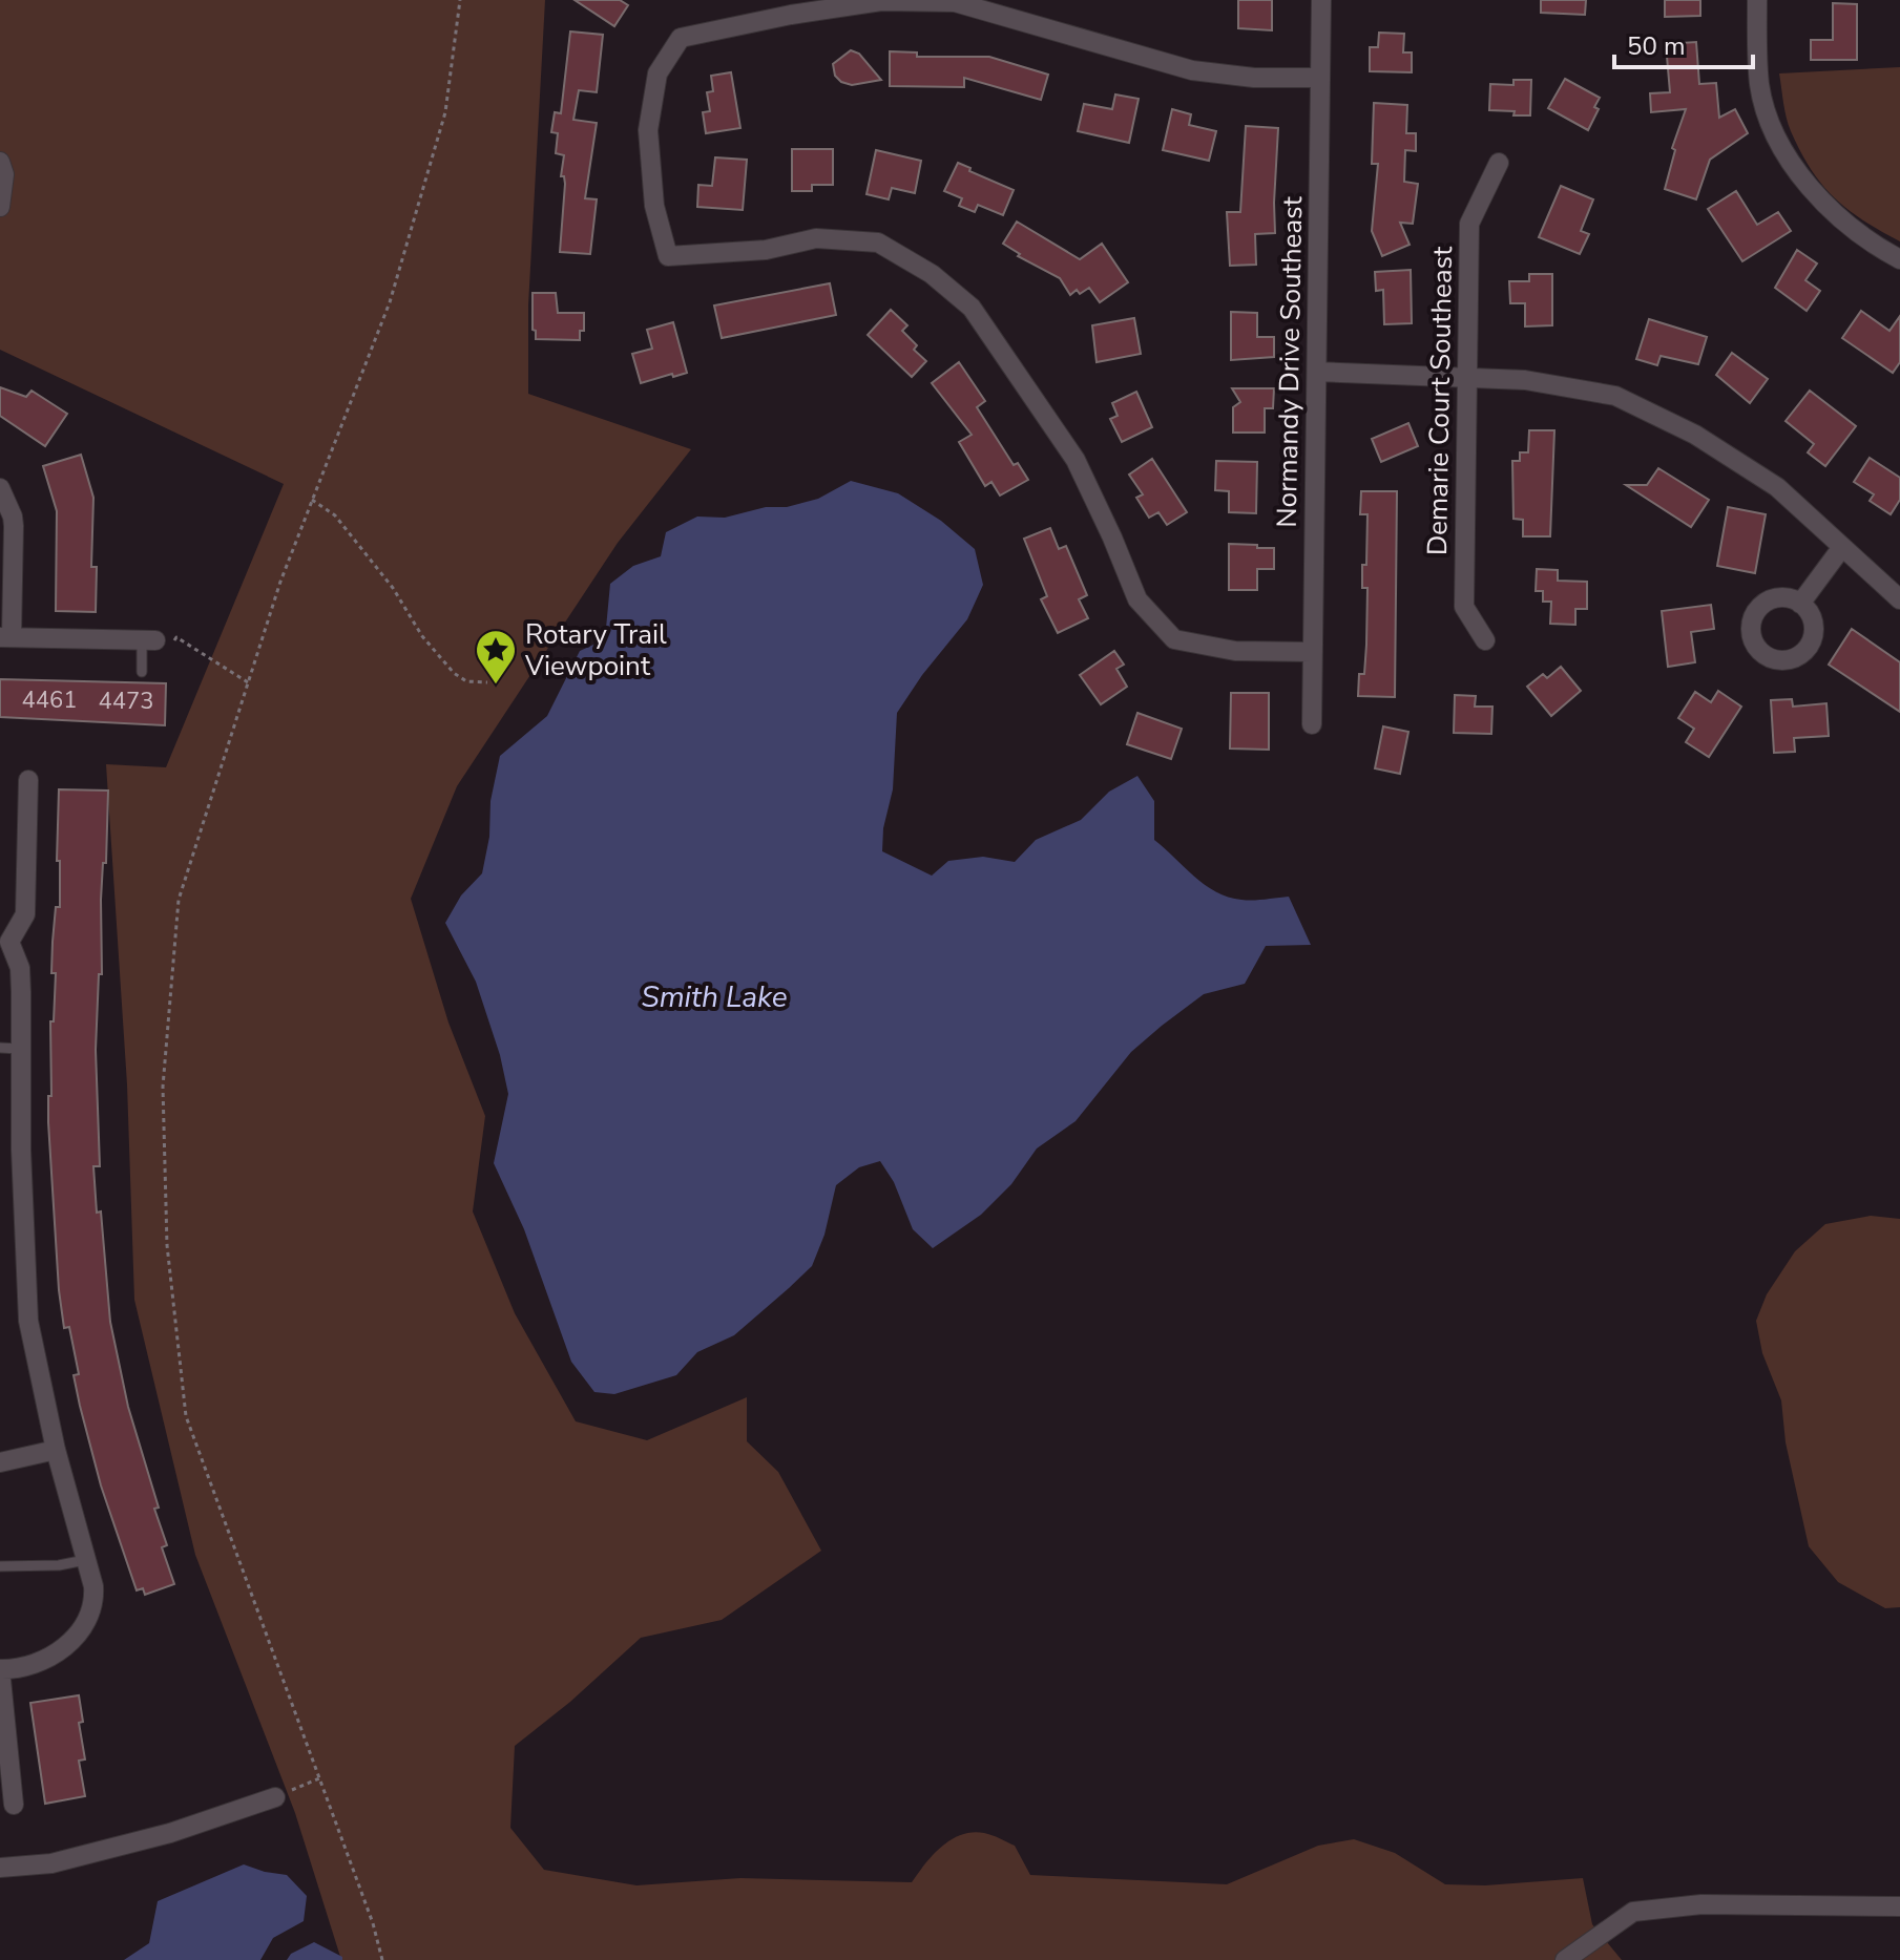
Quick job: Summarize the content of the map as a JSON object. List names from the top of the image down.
{
  "streets": {
    "street": ["Normandy Drive Southeast", "Demarie Court Southeast"]
  },
  "water": ["Smith Lake"],
  "places": {
    "place": ["Rotary Trail Viewpoint"]
  },
  "house_numbers": ["4461", "4473"],
  "scale_bar": "50 m"
}
